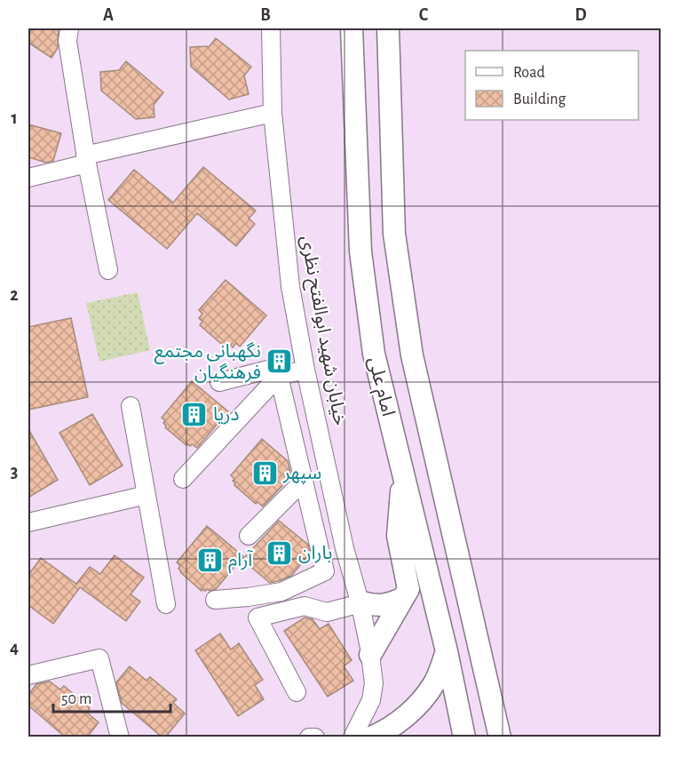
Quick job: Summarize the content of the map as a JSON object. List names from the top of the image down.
{
  "streets": {
    "main road": ["امام علی"],
    "street": ["خیابان شهید ابوالفتح نظری"]
  },
  "places": {
    "building": [
      "نگهبانی مجتمع فرهنگیان",
      "دریا",
      "سپهر",
      "باران",
      "آرام"
    ]
  },
  "legend": ["Road", "Building"],
  "scale_bar": "50 m",
  "grid": {
    "columns": [
      "A",
      "B",
      "C",
      "D"
    ],
    "rows": [
      "1",
      "2",
      "3",
      "4"
    ]
  }
}
